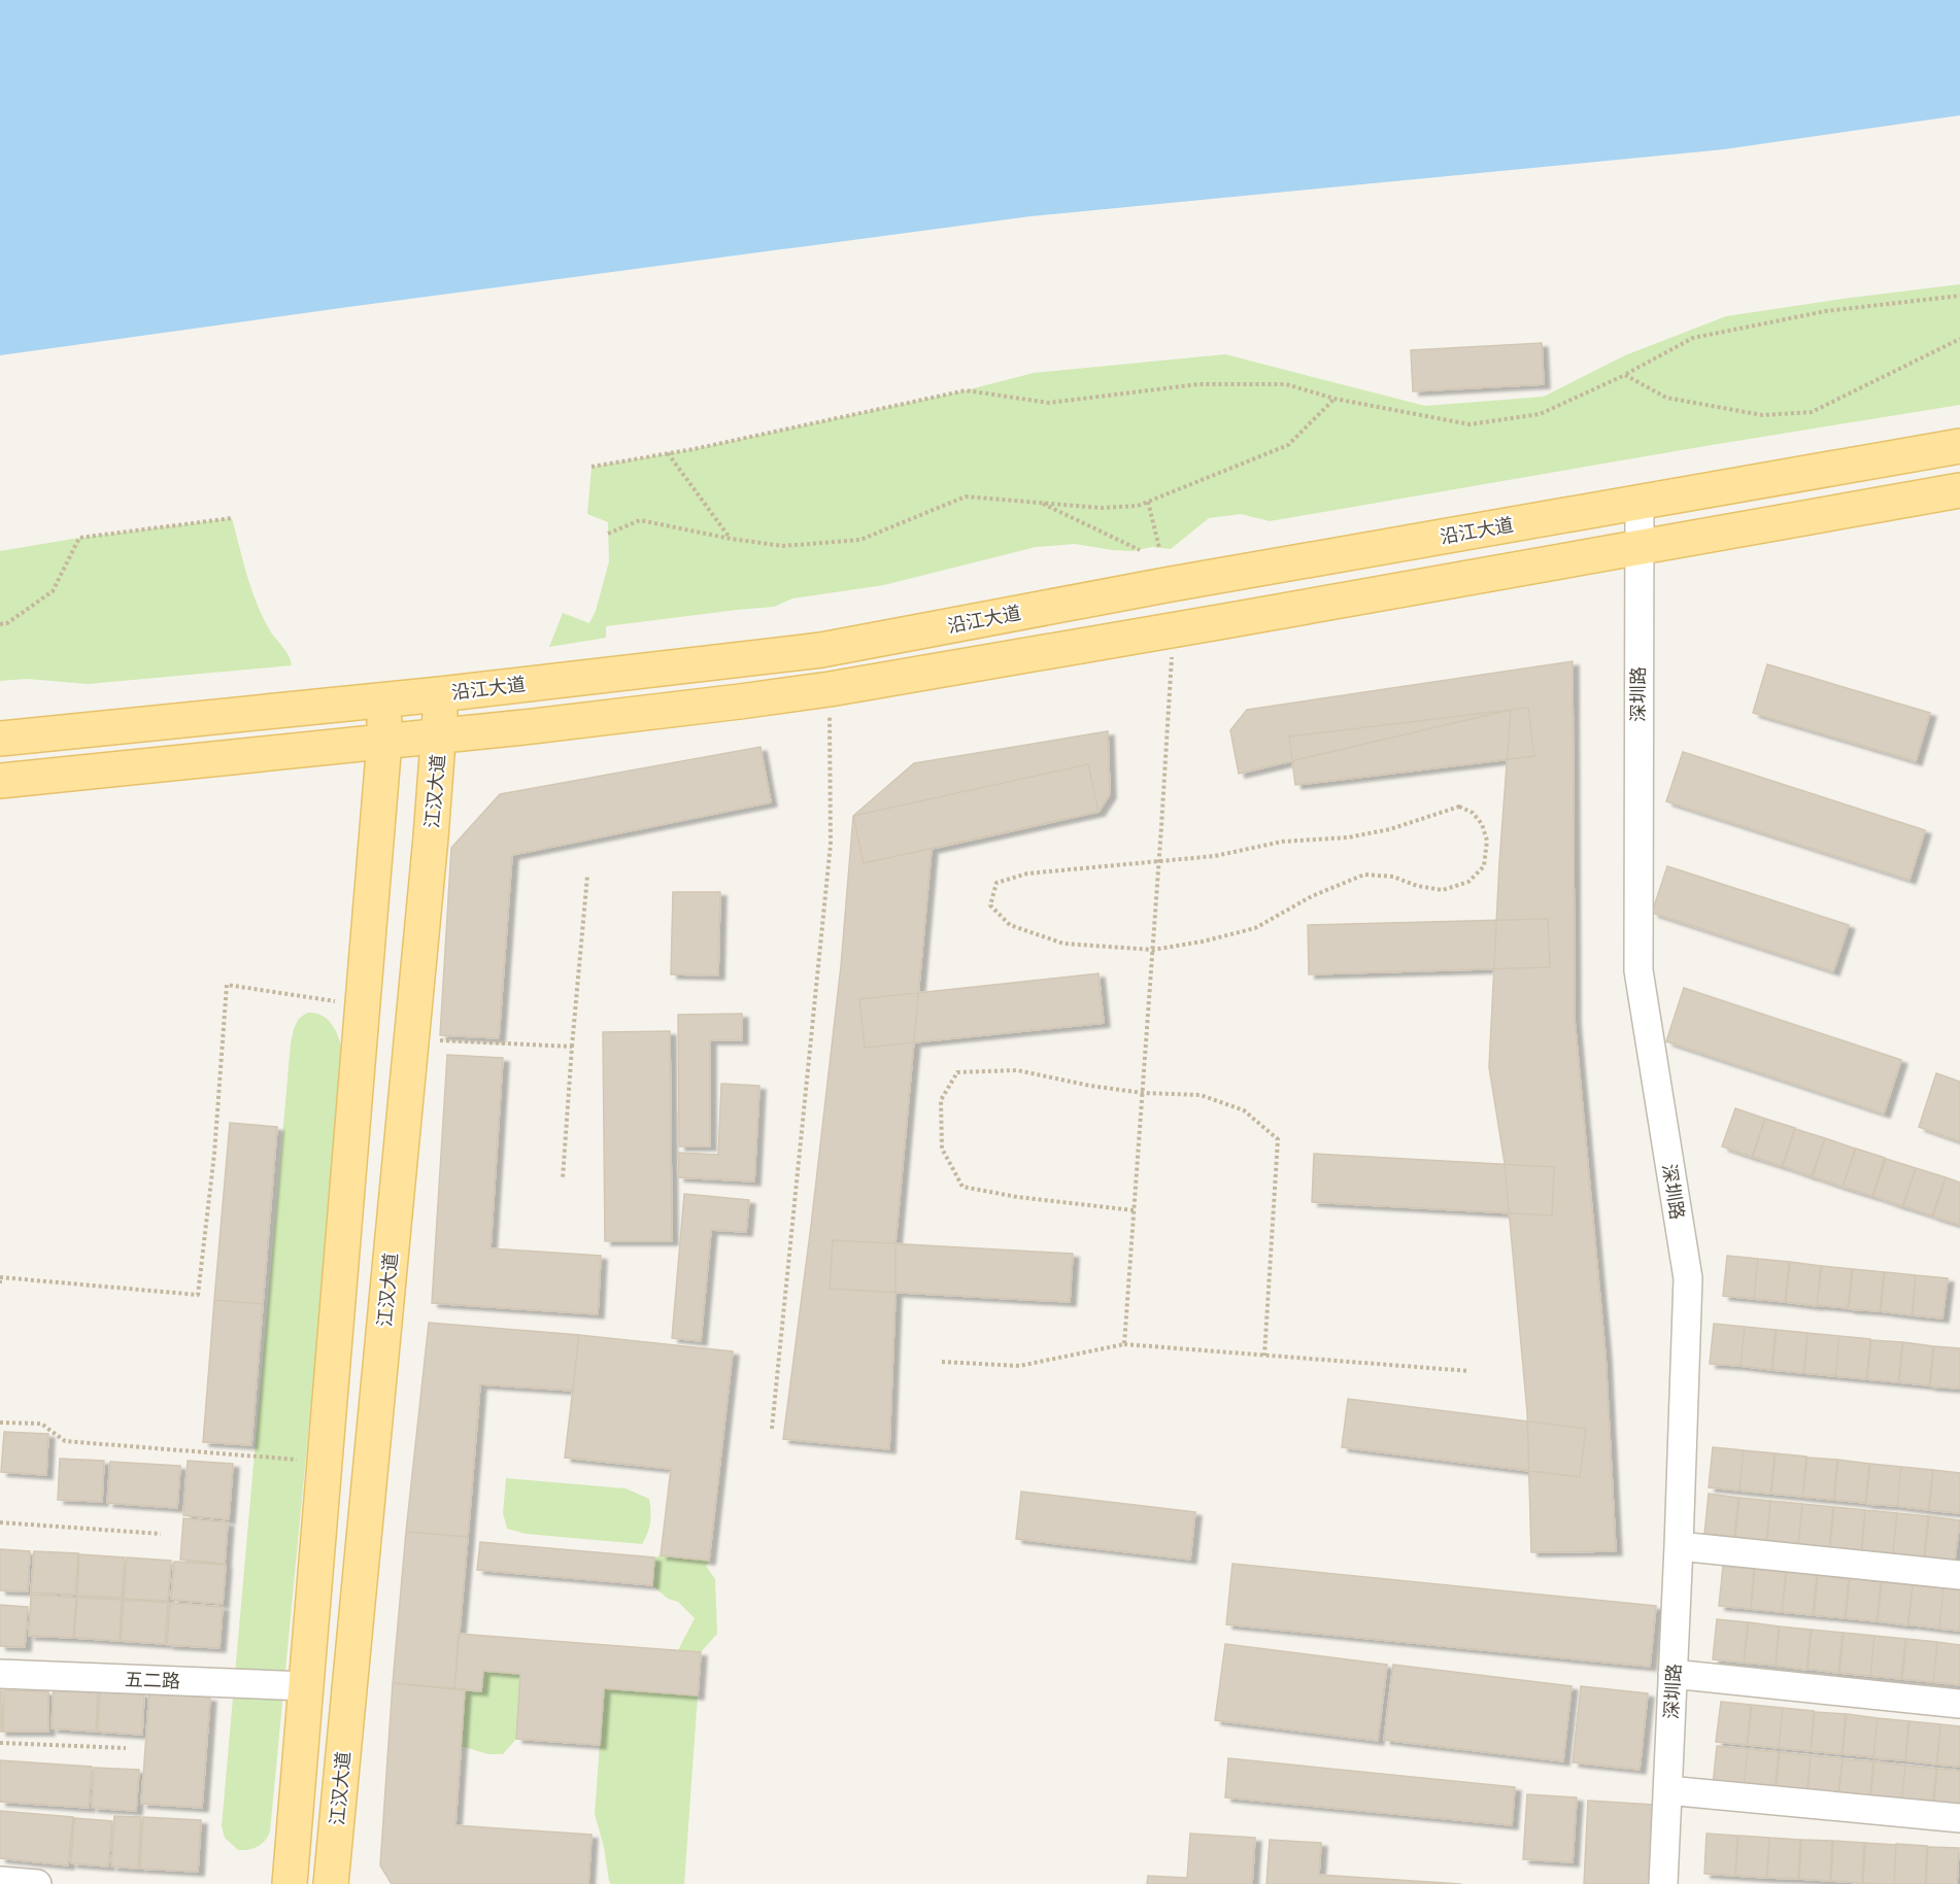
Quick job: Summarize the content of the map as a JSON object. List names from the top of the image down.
{
  "streets": {
    "main road": ["沿江大道", "江汉大道"],
    "street": ["深圳路", "五二路"]
  },
  "crossings": [
    ["沿江大道", "深圳路"],
    ["沿江大道", "江汉大道"]
  ]
}
